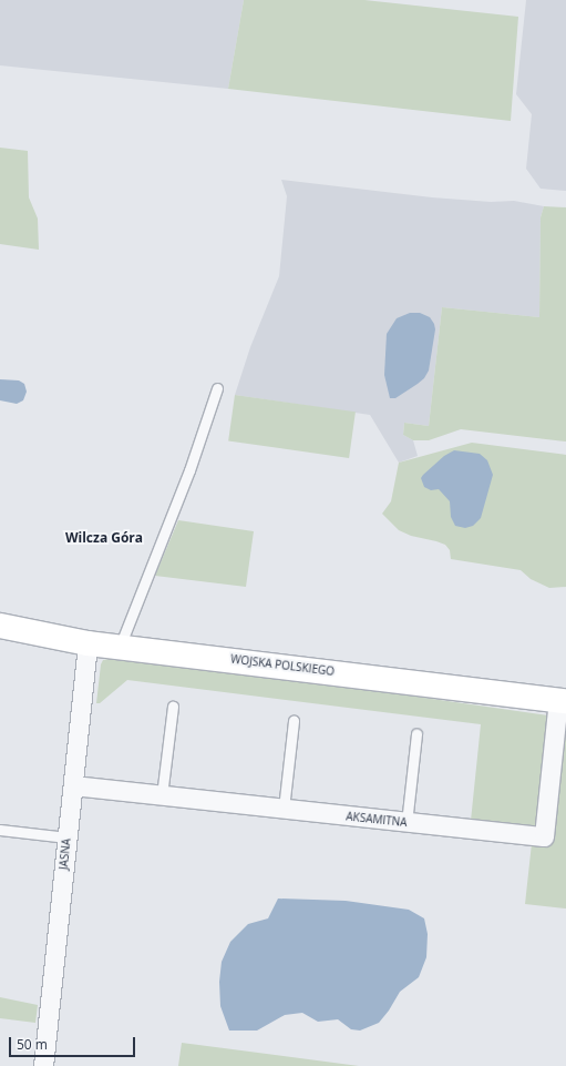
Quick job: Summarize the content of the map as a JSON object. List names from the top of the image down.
{
  "streets": {
    "street": ["WOJSKA POLSKIEGO", "AKSAMITNA", "JASNA"]
  },
  "crossings": [
    ["WOJSKA POLSKIEGO", "AKSAMITNA"],
    ["WOJSKA POLSKIEGO", "JASNA"],
    ["AKSAMITNA", "JASNA"]
  ],
  "districts": ["Wilcza Góra"],
  "scale_bar": "50 m"
}
